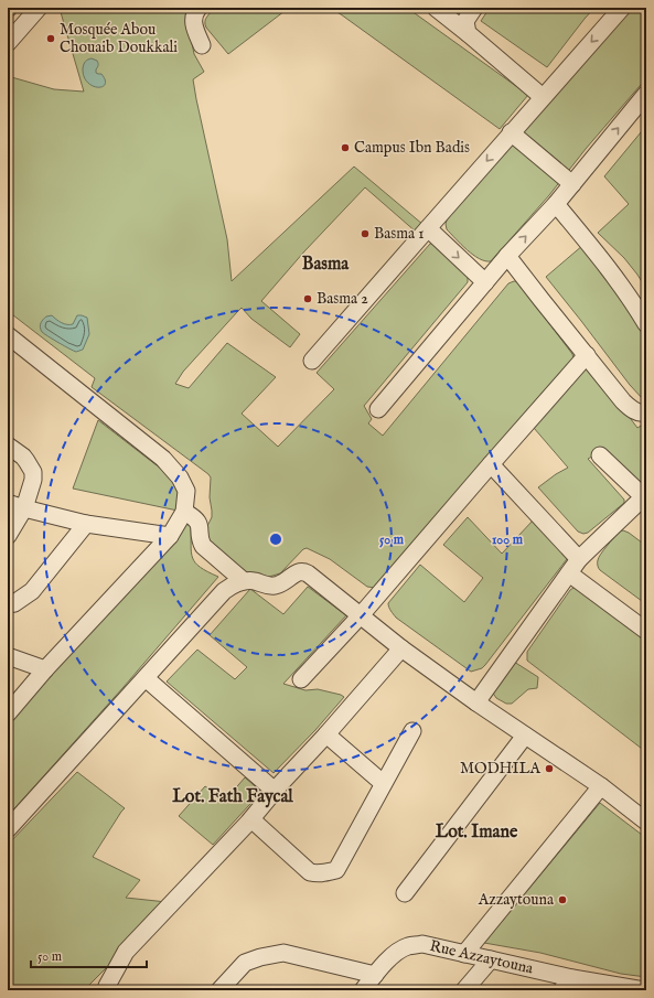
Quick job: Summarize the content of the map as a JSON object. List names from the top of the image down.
{
  "streets": {
    "street": ["Rue Azzaytouna"]
  },
  "districts": ["Basma", "Lot. Fath Faycal", "Lot. Imane"],
  "places": [
    "Mosquée Abou Chouaib Doukkali",
    "Campus Ibn Badis",
    "Basma 1",
    "Basma 2",
    "MODHILA",
    "Azzaytouna"
  ],
  "scale_bar": "50 m",
  "rings": ["50 m", "100 m"]
}
